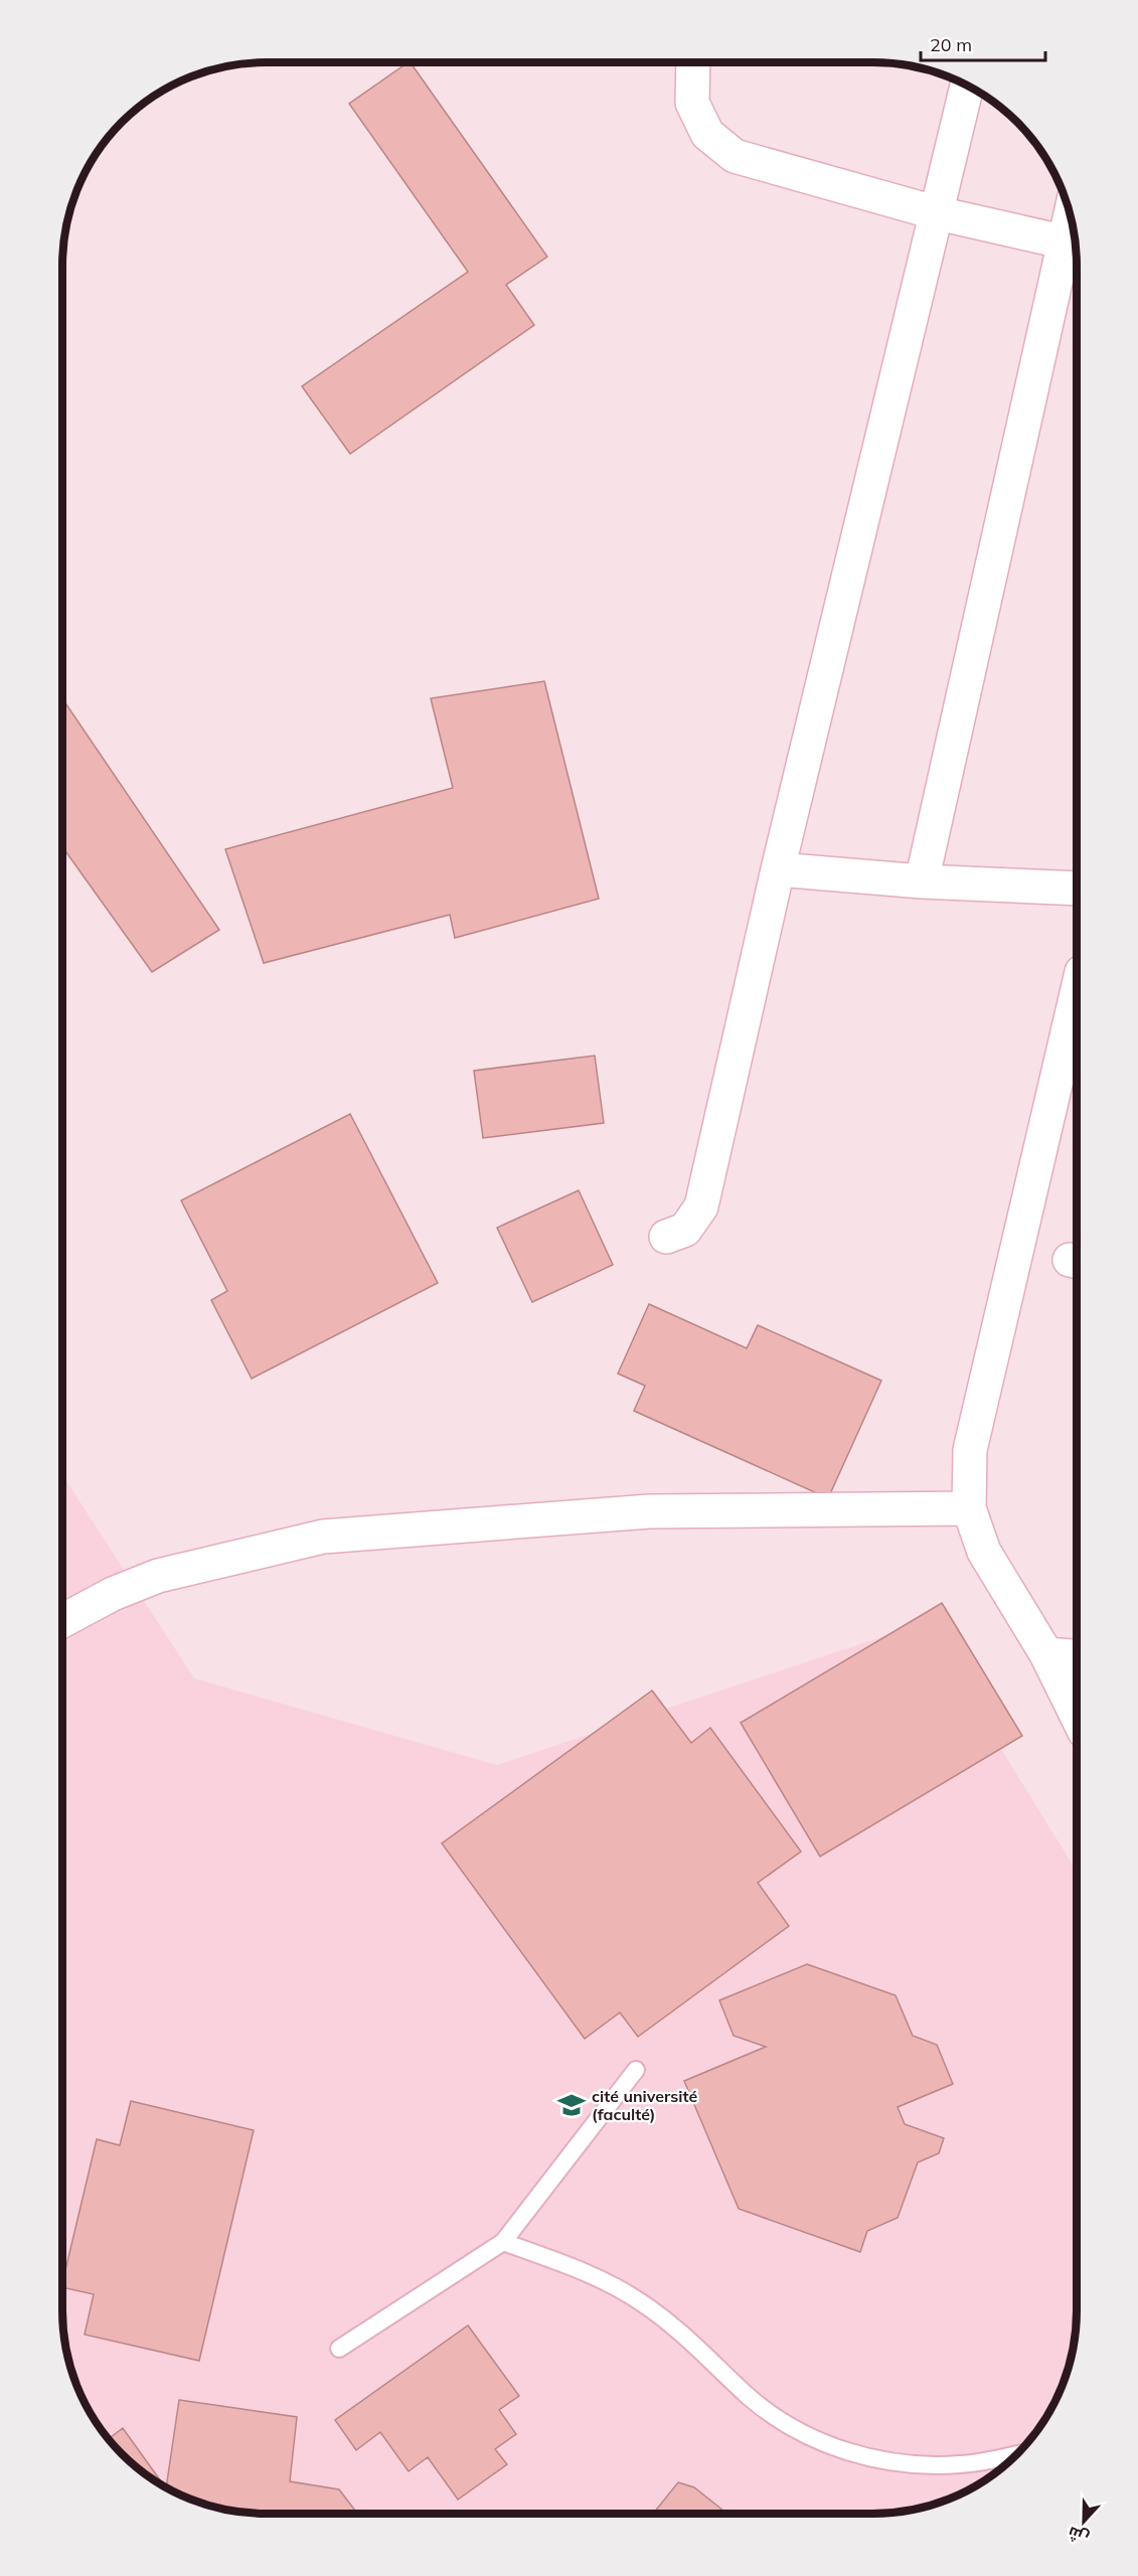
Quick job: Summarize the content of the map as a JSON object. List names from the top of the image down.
{
  "places": {
    "school or university": ["cité université (faculté)"]
  },
  "scale_bar": "20 m",
  "north": "bottom"
}
